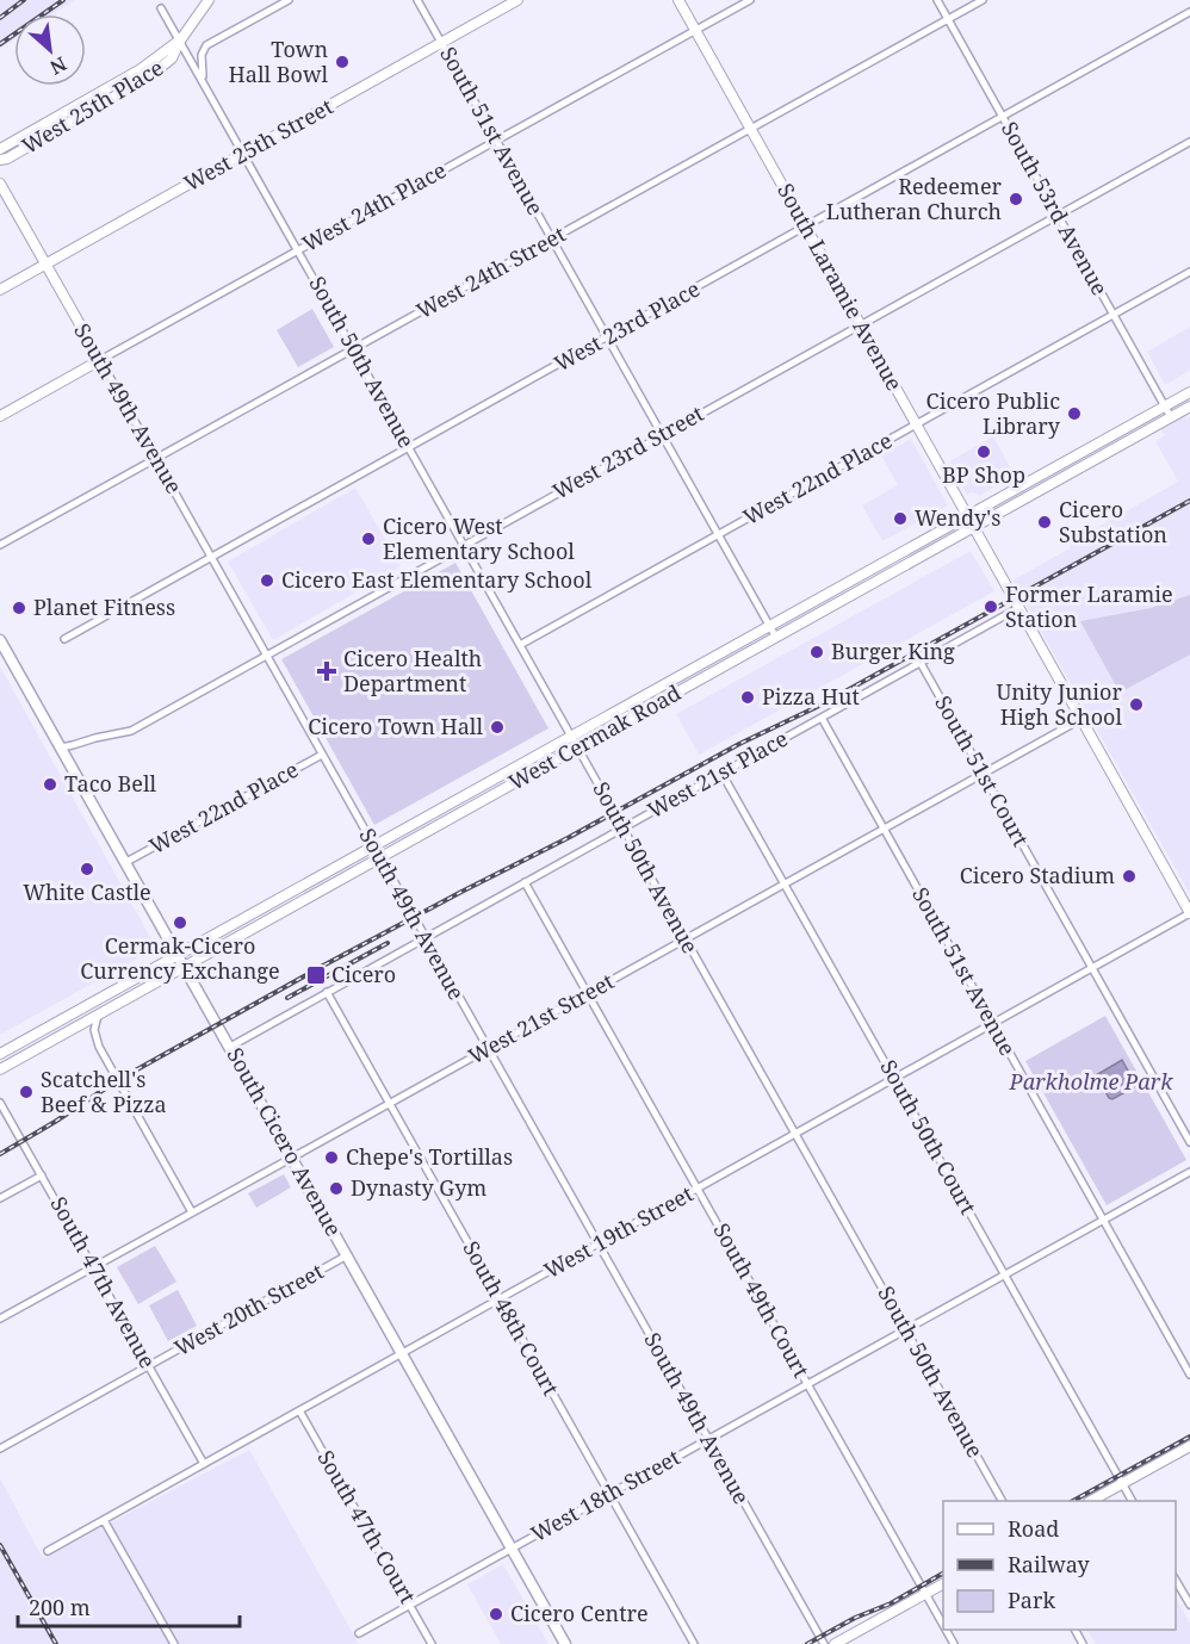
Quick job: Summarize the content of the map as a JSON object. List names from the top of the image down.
{
  "streets": {
    "main road": [
      "West 25th Place",
      "West 25th Street",
      "West 24th Place",
      "South Laramie Avenue",
      "South 49th Avenue",
      "West Cermak Road",
      "South Cicero Avenue"
    ],
    "street": [
      "South 51st Avenue",
      "South 53rd Avenue",
      "West 24th Street",
      "West 23rd Place",
      "South 50th Avenue",
      "West 23rd Street",
      "West 22nd Place",
      "South 51st Court",
      "West 21st Place",
      "West 21st Street",
      "South 50th Court",
      "West 19th Street",
      "South 47th Avenue",
      "South 49th Court",
      "West 20th Street",
      "South 48th Court",
      "West 18th Street",
      "South 47th Court"
    ]
  },
  "crossings": [
    ["West 25th Place", "South 50th Avenue"],
    ["South 51st Avenue", "West 25th Street"],
    ["South 51st Avenue", "West 24th Place"],
    ["South 51st Avenue", "West 24th Street"],
    ["South 51st Avenue", "West 23rd Place"],
    ["South 51st Avenue", "West 23rd Street"],
    ["South 51st Avenue", "West 22nd Place"],
    ["South 51st Avenue", "West Cermak Road"],
    ["South 51st Avenue", "West 21st Place"],
    ["South 51st Avenue", "West 21st Street"],
    ["South 51st Avenue", "West 19th Street"],
    ["South 51st Avenue", "West 18th Street"],
    ["West 25th Street", "South 50th Avenue"],
    ["West 25th Street", "South 49th Avenue"],
    ["West 24th Place", "South Laramie Avenue"],
    ["West 24th Place", "South 50th Avenue"],
    ["West 24th Place", "South 49th Avenue"],
    ["South 53rd Avenue", "West 24th Street"],
    ["South 53rd Avenue", "West 23rd Place"],
    ["South 53rd Avenue", "West 23rd Street"],
    ["South 53rd Avenue", "West 22nd Place"],
    ["South 53rd Avenue", "West Cermak Road"],
    ["West 24th Street", "South Laramie Avenue"],
    ["West 24th Street", "South 50th Avenue"],
    ["West 24th Street", "South 49th Avenue"],
    ["South Laramie Avenue", "West 23rd Place"],
    ["South Laramie Avenue", "West 23rd Street"],
    ["South Laramie Avenue", "West 22nd Place"],
    ["South Laramie Avenue", "West Cermak Road"],
    ["South Laramie Avenue", "West 21st Place"],
    ["South Laramie Avenue", "West 21st Street"],
    ["South Laramie Avenue", "West 19th Street"],
    ["West 23rd Place", "South 50th Avenue"],
    ["West 23rd Place", "South 49th Avenue"],
    ["South 50th Avenue", "West 23rd Street"],
    ["South 50th Avenue", "West 22nd Place"],
    ["South 50th Avenue", "West Cermak Road"],
    ["South 50th Avenue", "West 21st Place"],
    ["South 50th Avenue", "West 21st Street"],
    ["South 50th Avenue", "West 19th Street"],
    ["South 50th Avenue", "West 18th Street"],
    ["South 49th Avenue", "West 23rd Street"],
    ["South 49th Avenue", "West 22nd Place"],
    ["South 49th Avenue", "West Cermak Road"],
    ["South 49th Avenue", "West 21st Place"],
    ["South 49th Avenue", "West 21st Street"],
    ["South 49th Avenue", "West 19th Street"],
    ["South 49th Avenue", "West 18th Street"],
    ["West 23rd Street", "South Cicero Avenue"],
    ["West 22nd Place", "South Cicero Avenue"],
    ["West Cermak Road", "South Cicero Avenue"],
    ["South 51st Court", "West 21st Place"],
    ["South 51st Court", "West 21st Street"],
    ["South 51st Court", "West 19th Street"],
    ["West 21st Place", "South 50th Court"],
    ["West 21st Place", "South Cicero Avenue"],
    ["West 21st Place", "South 49th Court"],
    ["West 21st Place", "South 48th Court"],
    ["West 21st Street", "South 50th Court"],
    ["West 21st Street", "South Cicero Avenue"],
    ["West 21st Street", "South 47th Avenue"],
    ["West 21st Street", "South 49th Court"],
    ["West 21st Street", "South 48th Court"],
    ["South 50th Court", "West 19th Street"],
    ["South 50th Court", "West 18th Street"],
    ["South Cicero Avenue", "West 19th Street"],
    ["South Cicero Avenue", "West 20th Street"],
    ["South Cicero Avenue", "West 18th Street"],
    ["West 19th Street", "South 47th Avenue"],
    ["West 19th Street", "South 49th Court"],
    ["West 19th Street", "South 48th Court"],
    ["West 19th Street", "South 47th Court"],
    ["South 47th Avenue", "West 20th Street"],
    ["South 49th Court", "West 18th Street"],
    ["South 48th Court", "West 18th Street"],
    ["West 18th Street", "South 47th Court"]
  ],
  "parks": ["Parkholme Park"],
  "places": {
    "other": [
      "Town Hall Bowl",
      "Redeemer Lutheran Church",
      "Cicero Public Library",
      "BP Shop",
      "Wendy's",
      "Cicero Substation",
      "Cicero West Elementary School",
      "Cicero East Elementary School",
      "Former Laramie Station",
      "Planet Fitness",
      "Burger King",
      "Pizza Hut",
      "Unity Junior High School",
      "Cicero Town Hall",
      "Taco Bell",
      "White Castle",
      "Cicero Stadium",
      "Cermak-Cicero Currency Exchange",
      "Scatchell's Beef & Pizza",
      "Chepe's Tortillas",
      "Dynasty Gym",
      "Cicero Centre"
    ],
    "health": ["Cicero Health Department"],
    "transit": ["Cicero"]
  },
  "legend": ["Road", "Railway", "Park"],
  "scale_bar": "200 m",
  "north": "bottom right"
}
